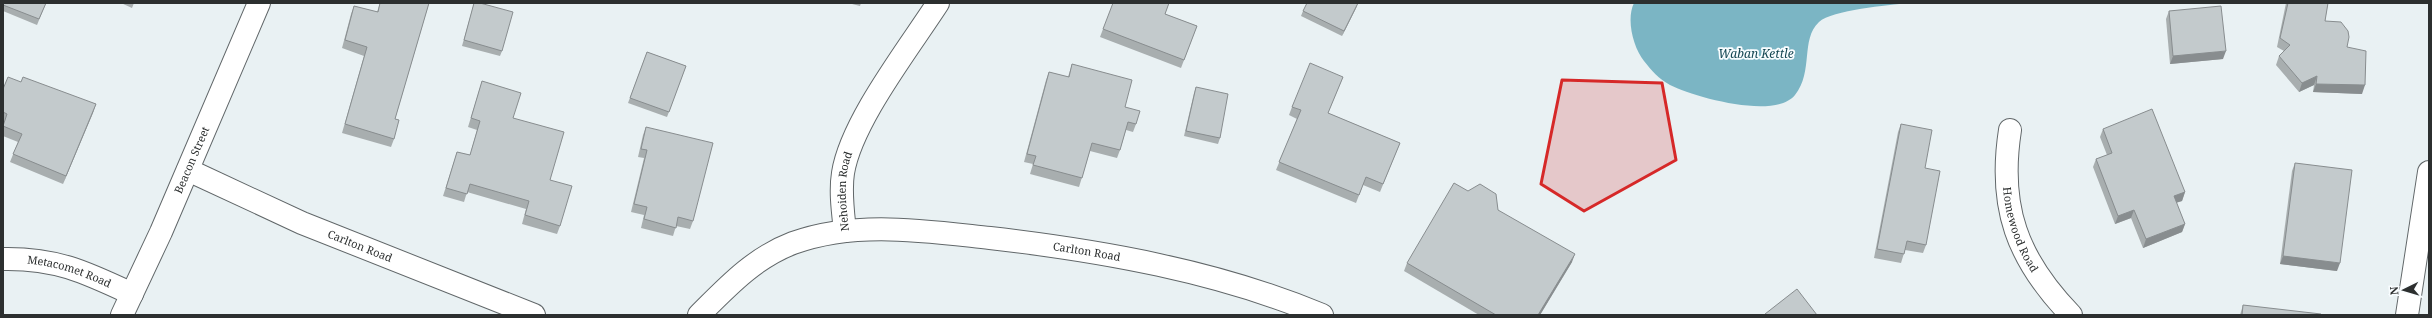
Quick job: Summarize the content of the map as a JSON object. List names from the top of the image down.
{
  "streets": {
    "street": [
      "Beacon Street",
      "Nehoiden Road",
      "Homewood Road",
      "Carlton Road",
      "Metacomet Road"
    ]
  },
  "crossings": [
    ["Beacon Street", "Carlton Road"],
    ["Beacon Street", "Metacomet Road"],
    ["Nehoiden Road", "Carlton Road"]
  ],
  "water": ["Waban Kettle"],
  "north": "left"
}
